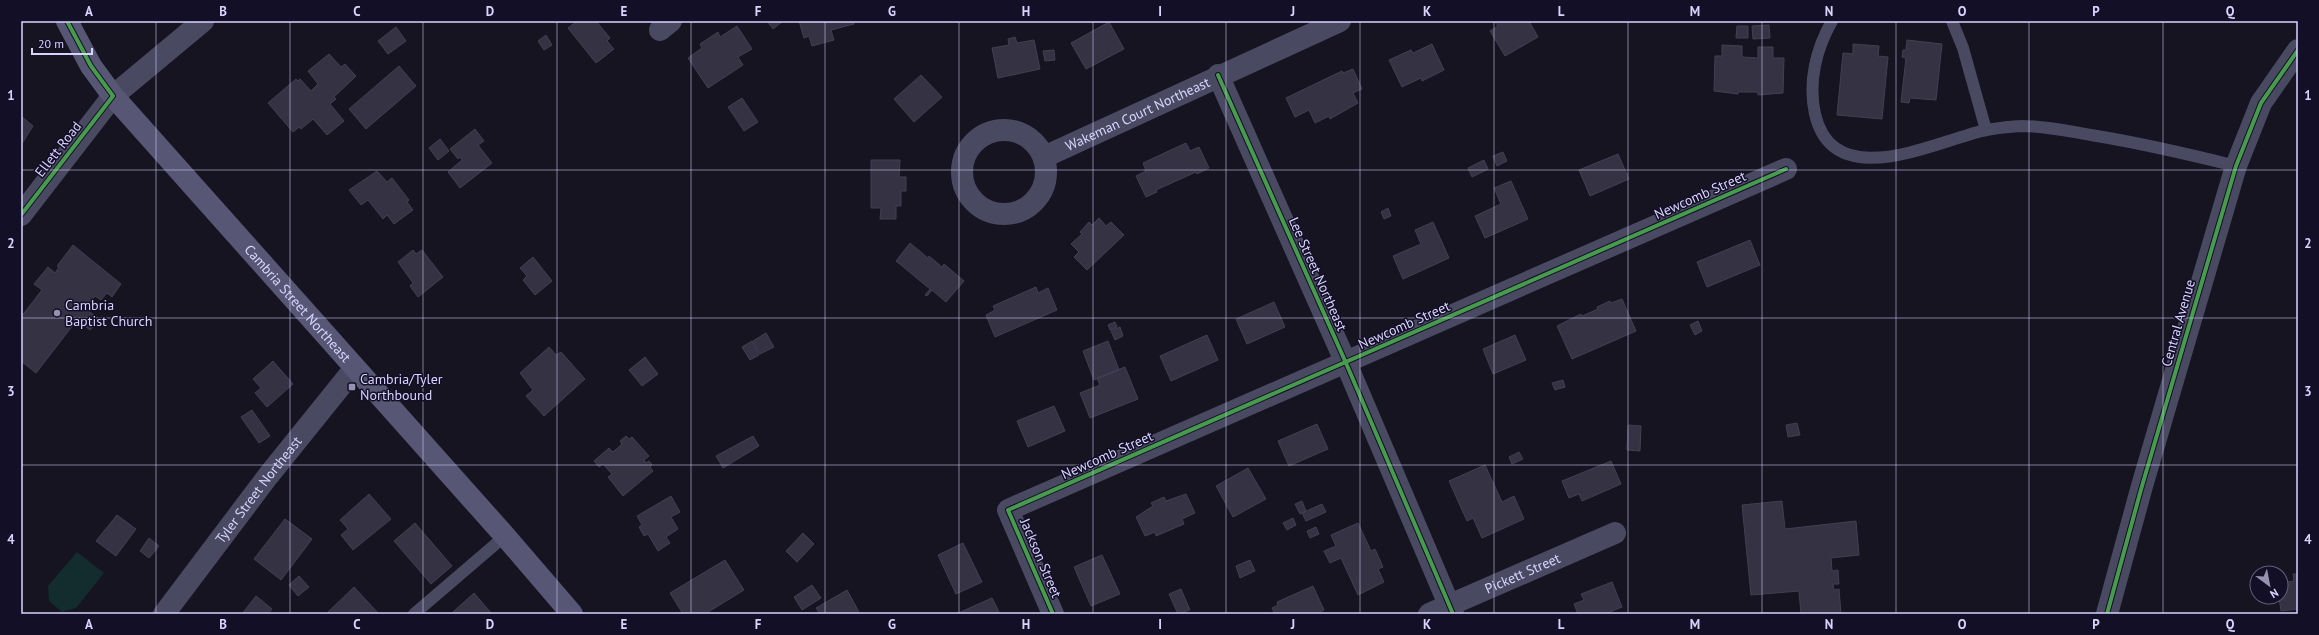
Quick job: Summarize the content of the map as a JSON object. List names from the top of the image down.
{
  "streets": {
    "main road": ["Cambria Street Northeast"],
    "street": [
      "Wakeman Court Northeast",
      "Ellett Road",
      "Newcomb Street",
      "Lee Street Northeast",
      "Central Avenue",
      "Tyler Street Northeast",
      "Jackson Street",
      "Pickett Street"
    ]
  },
  "crossings": [
    ["Wakeman Court Northeast", "Lee Street Northeast"],
    ["Ellett Road", "Cambria Street Northeast"],
    ["Newcomb Street", "Lee Street Northeast"],
    ["Newcomb Street", "Jackson Street"],
    ["Lee Street Northeast", "Pickett Street"],
    ["Cambria Street Northeast", "Tyler Street Northeast"]
  ],
  "places": {
    "other": ["Cambria Baptist Church"],
    "transit": ["Cambria/Tyler Northbound"]
  },
  "scale_bar": "20 m",
  "north": "bottom right",
  "grid": {
    "columns": [
      "A",
      "B",
      "C",
      "D",
      "E",
      "F",
      "G",
      "H",
      "I",
      "J",
      "K",
      "L",
      "M",
      "N",
      "O",
      "P",
      "Q"
    ],
    "rows": [
      "1",
      "2",
      "3",
      "4"
    ]
  }
}
